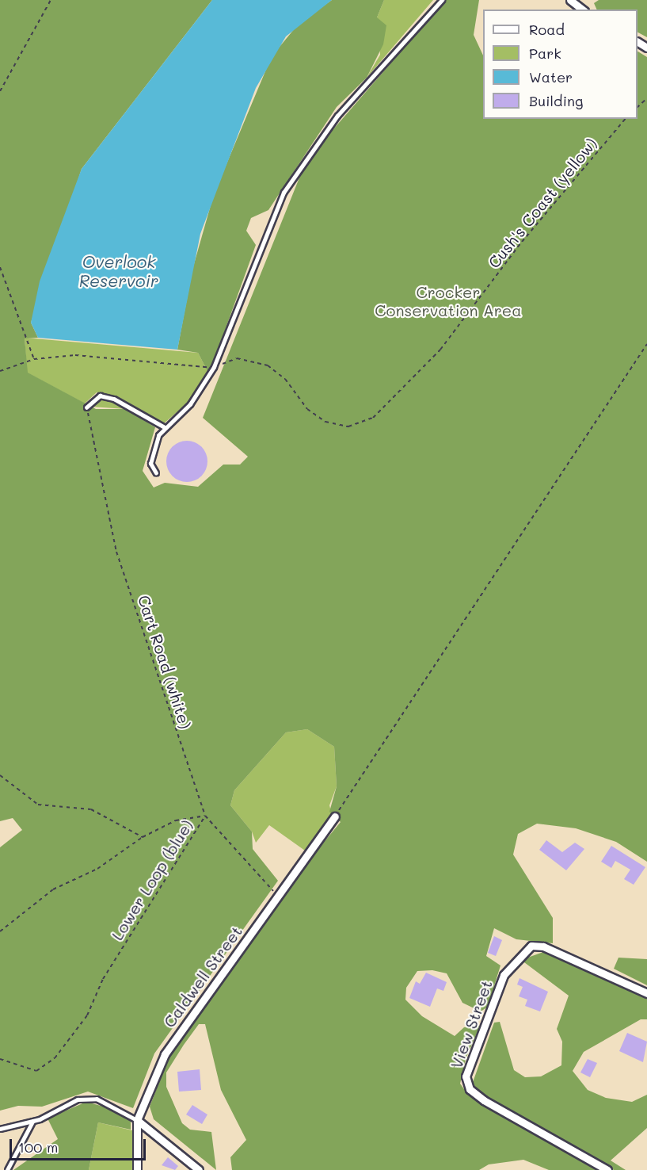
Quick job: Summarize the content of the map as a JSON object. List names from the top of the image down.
{
  "streets": {
    "street": ["Caldwell Street", "View Street"],
    "path": ["Cush's Coast (yellow)", "Cart Road (white)", "Lower Loop (blue)"]
  },
  "crossings": [
    ["Cart Road (white)", "Lower Loop (blue)"],
    ["Cart Road (white)", "Caldwell Street"]
  ],
  "water": ["Overlook Reservoir"],
  "parks": ["Crocker Conservation Area"],
  "legend": [
    "Road",
    "Park",
    "Water",
    "Building"
  ],
  "scale_bar": "100 m"
}
